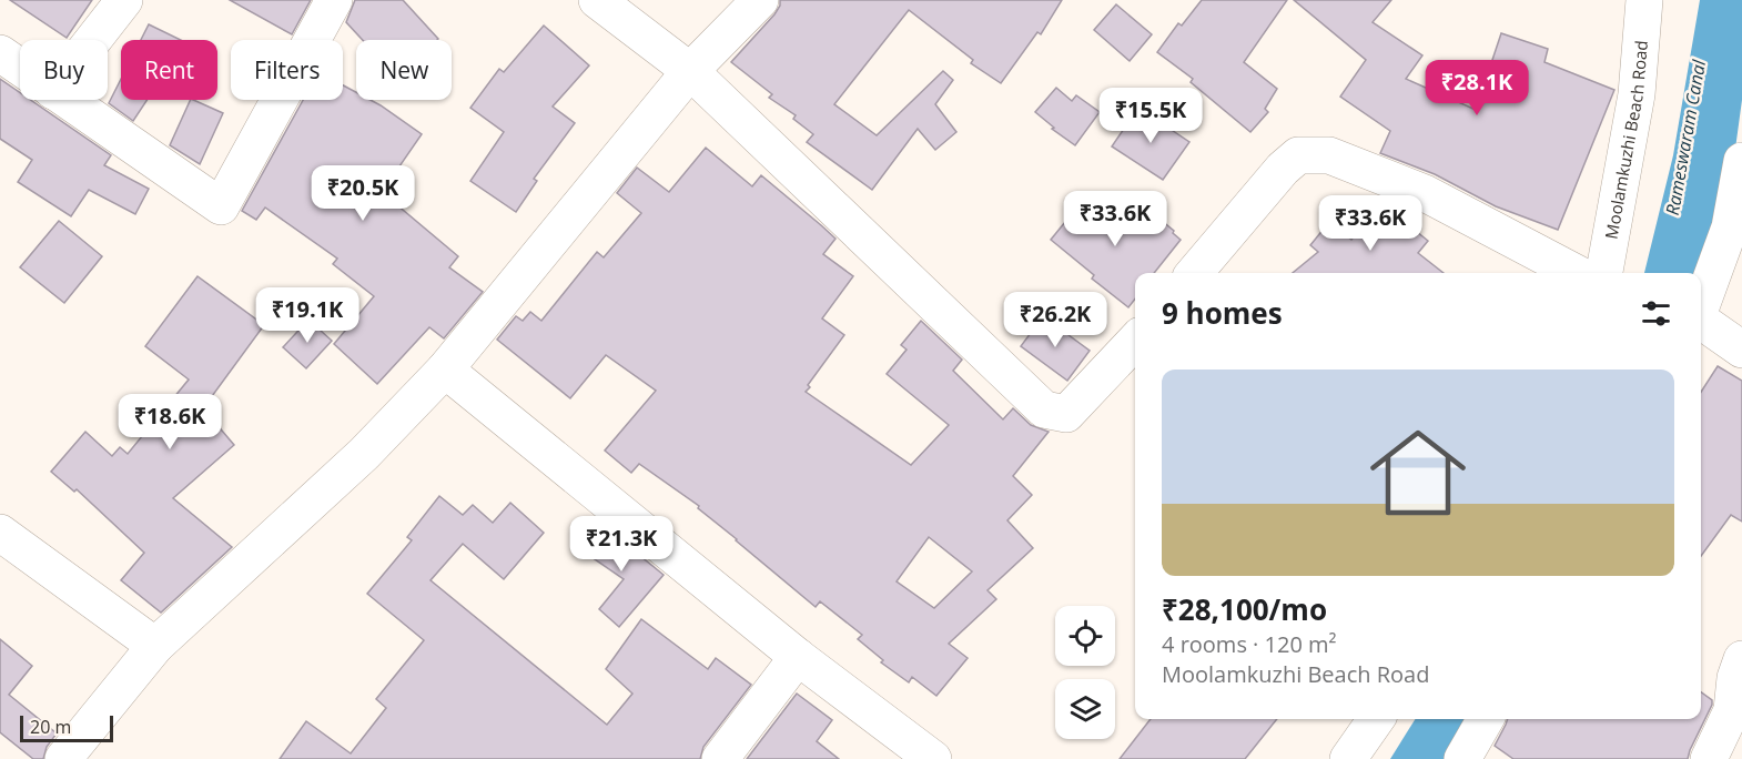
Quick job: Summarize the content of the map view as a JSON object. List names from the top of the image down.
{
  "streets": {
    "street": ["Moolamkuzhi Beach Road"]
  },
  "water": ["Rameswaram Canal"],
  "scale_bar": "20 m",
  "page": {
    "chip": [
      "Buy",
      "Rent",
      "Filters",
      "New"
    ],
    "price": [
      "₹28.1K",
      "₹15.5K",
      "₹20.5K",
      "₹33.6K",
      "₹33.6K",
      "₹19.1K",
      "₹26.2K",
      "₹18.6K",
      "₹21.3K"
    ],
    "heading": "9 homes",
    "list": [
      {
        "name": "₹28,100/mo",
        "note": "4 rooms · 120 m² · Moolamkuzhi Beach Road"
      }
    ],
    "scale": "20 m"
  }
}
